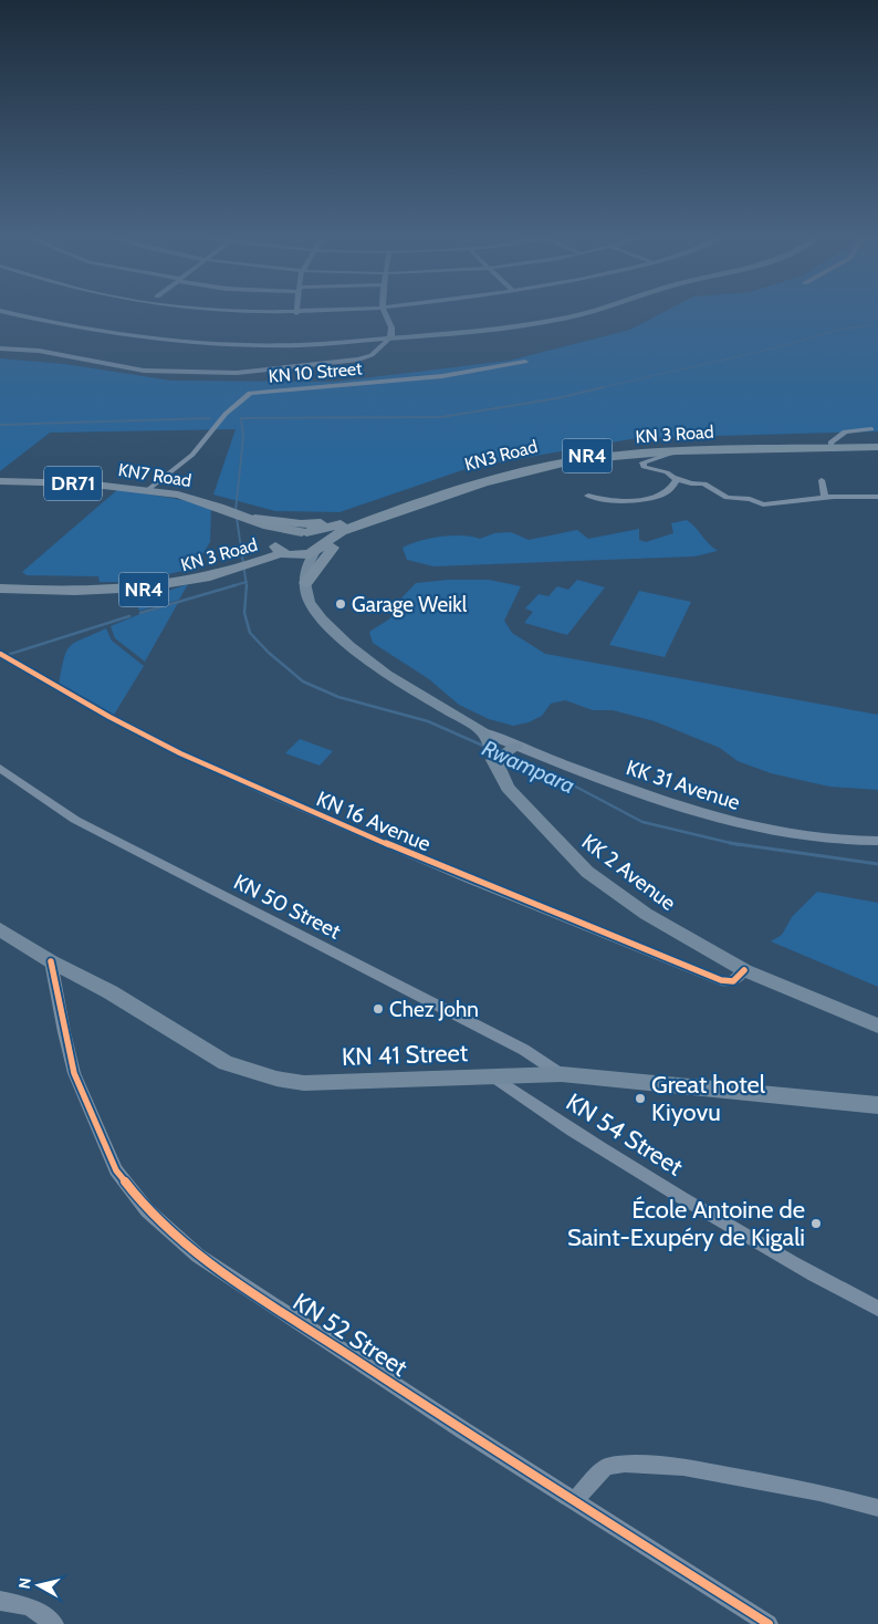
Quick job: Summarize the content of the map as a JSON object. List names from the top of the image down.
{
  "streets": {
    "highway": ["KN 3 Road", "KN3 Road", "NR4"],
    "main road": [
      "KN7 Road",
      "DR71",
      "KK 2 Avenue",
      "KN 41 Street"
    ],
    "street": [
      "KN 10 Street",
      "KK 31 Avenue",
      "KN 16 Avenue",
      "KN 50 Street",
      "KN 54 Street",
      "KN 52 Street"
    ]
  },
  "crossings": [
    ["KN 10 Street", "KN7 Road"],
    ["KN 3 Road", "KN3 Road"],
    ["KN 3 Road", "NR4"],
    ["KN3 Road", "NR4"],
    ["KN3 Road", "KN7 Road"],
    ["NR4", "KN7 Road"],
    ["KK 31 Avenue", "KK 2 Avenue"],
    ["KN 16 Avenue", "KK 2 Avenue"],
    ["KN 50 Street", "KN 41 Street"],
    ["KN 41 Street", "KN 54 Street"],
    ["KN 41 Street", "KN 52 Street"]
  ],
  "water": ["Rwampara"],
  "places": [
    "Garage Weikl",
    "Chez John",
    "Great hotel Kiyovu",
    "École Antoine de Saint-Exupéry de Kigali"
  ],
  "north": "left"
}
